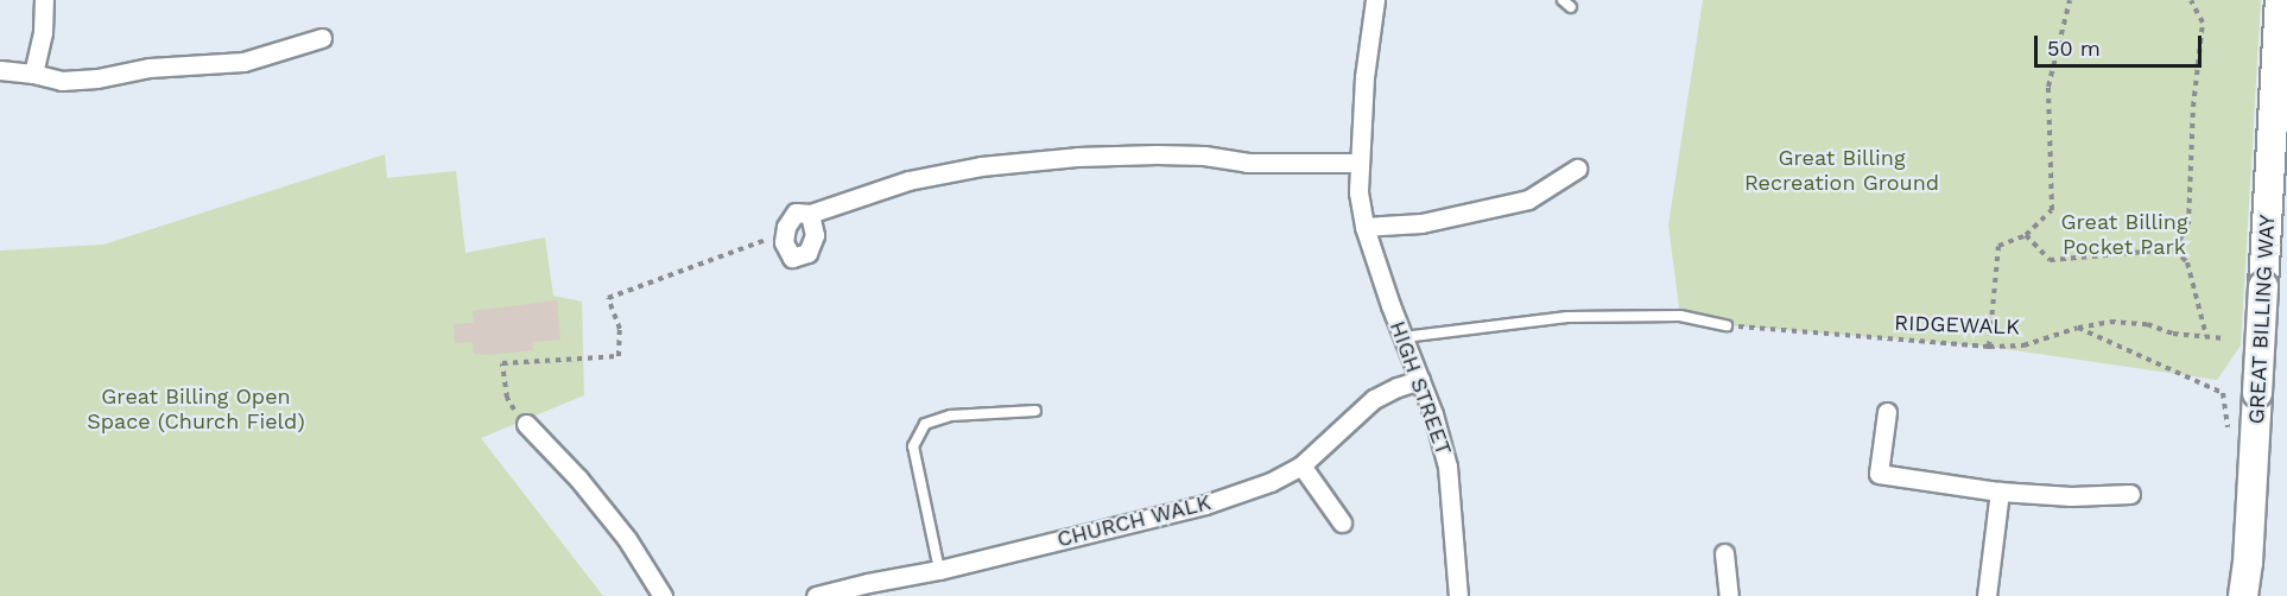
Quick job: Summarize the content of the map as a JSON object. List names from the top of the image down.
{
  "streets": {
    "main road": ["GREAT BILLING WAY"],
    "street": ["HIGH STREET", "CHURCH WALK"],
    "path": ["RIDGEWALK"]
  },
  "crossings": [
    ["HIGH STREET", "CHURCH WALK"]
  ],
  "parks": ["Great Billing Recreation Ground", "Great Billing Pocket Park", "Great Billing Open Space (Church Field)"],
  "scale_bar": "50 m"
}
